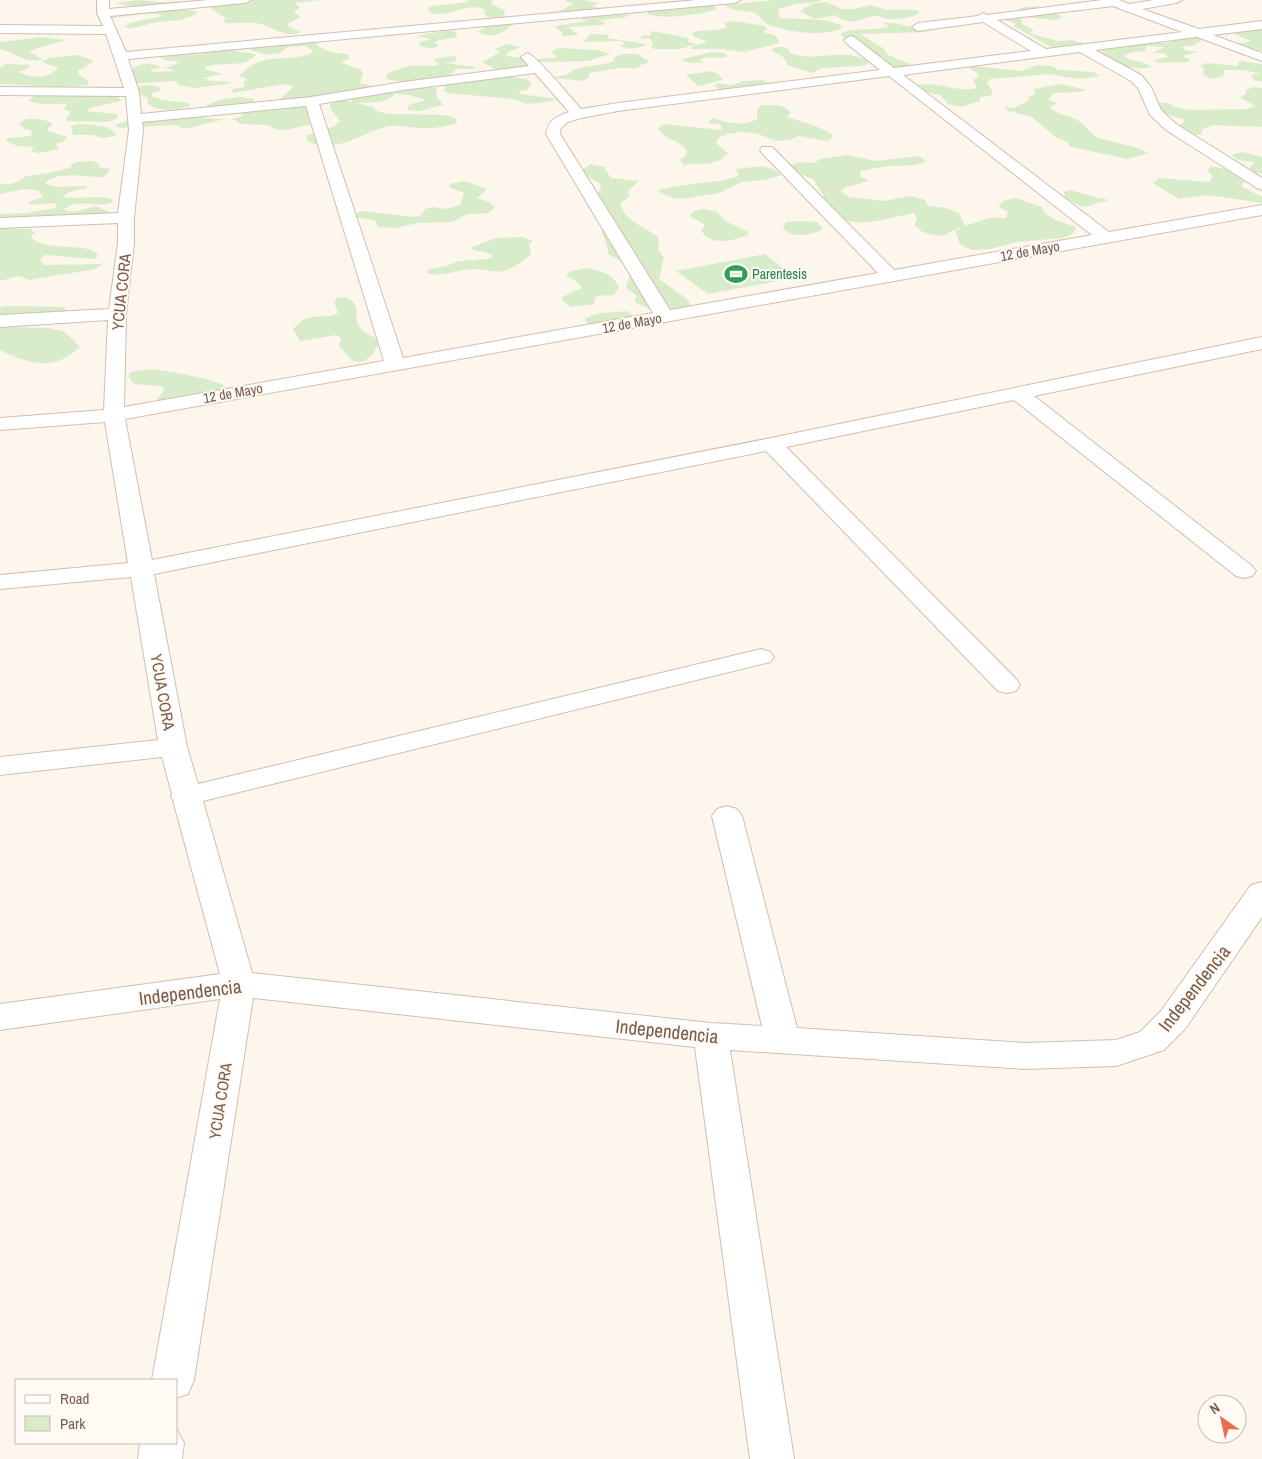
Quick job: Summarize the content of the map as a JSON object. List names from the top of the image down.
{
  "streets": {
    "street": ["12 de Mayo", "YCUA CORA", "Independencia"]
  },
  "crossings": [
    ["12 de Mayo", "YCUA CORA"],
    ["YCUA CORA", "Independencia"]
  ],
  "places": {
    "sports": ["Parentesis"]
  },
  "legend": ["Road", "Park"],
  "north": "top left"
}
